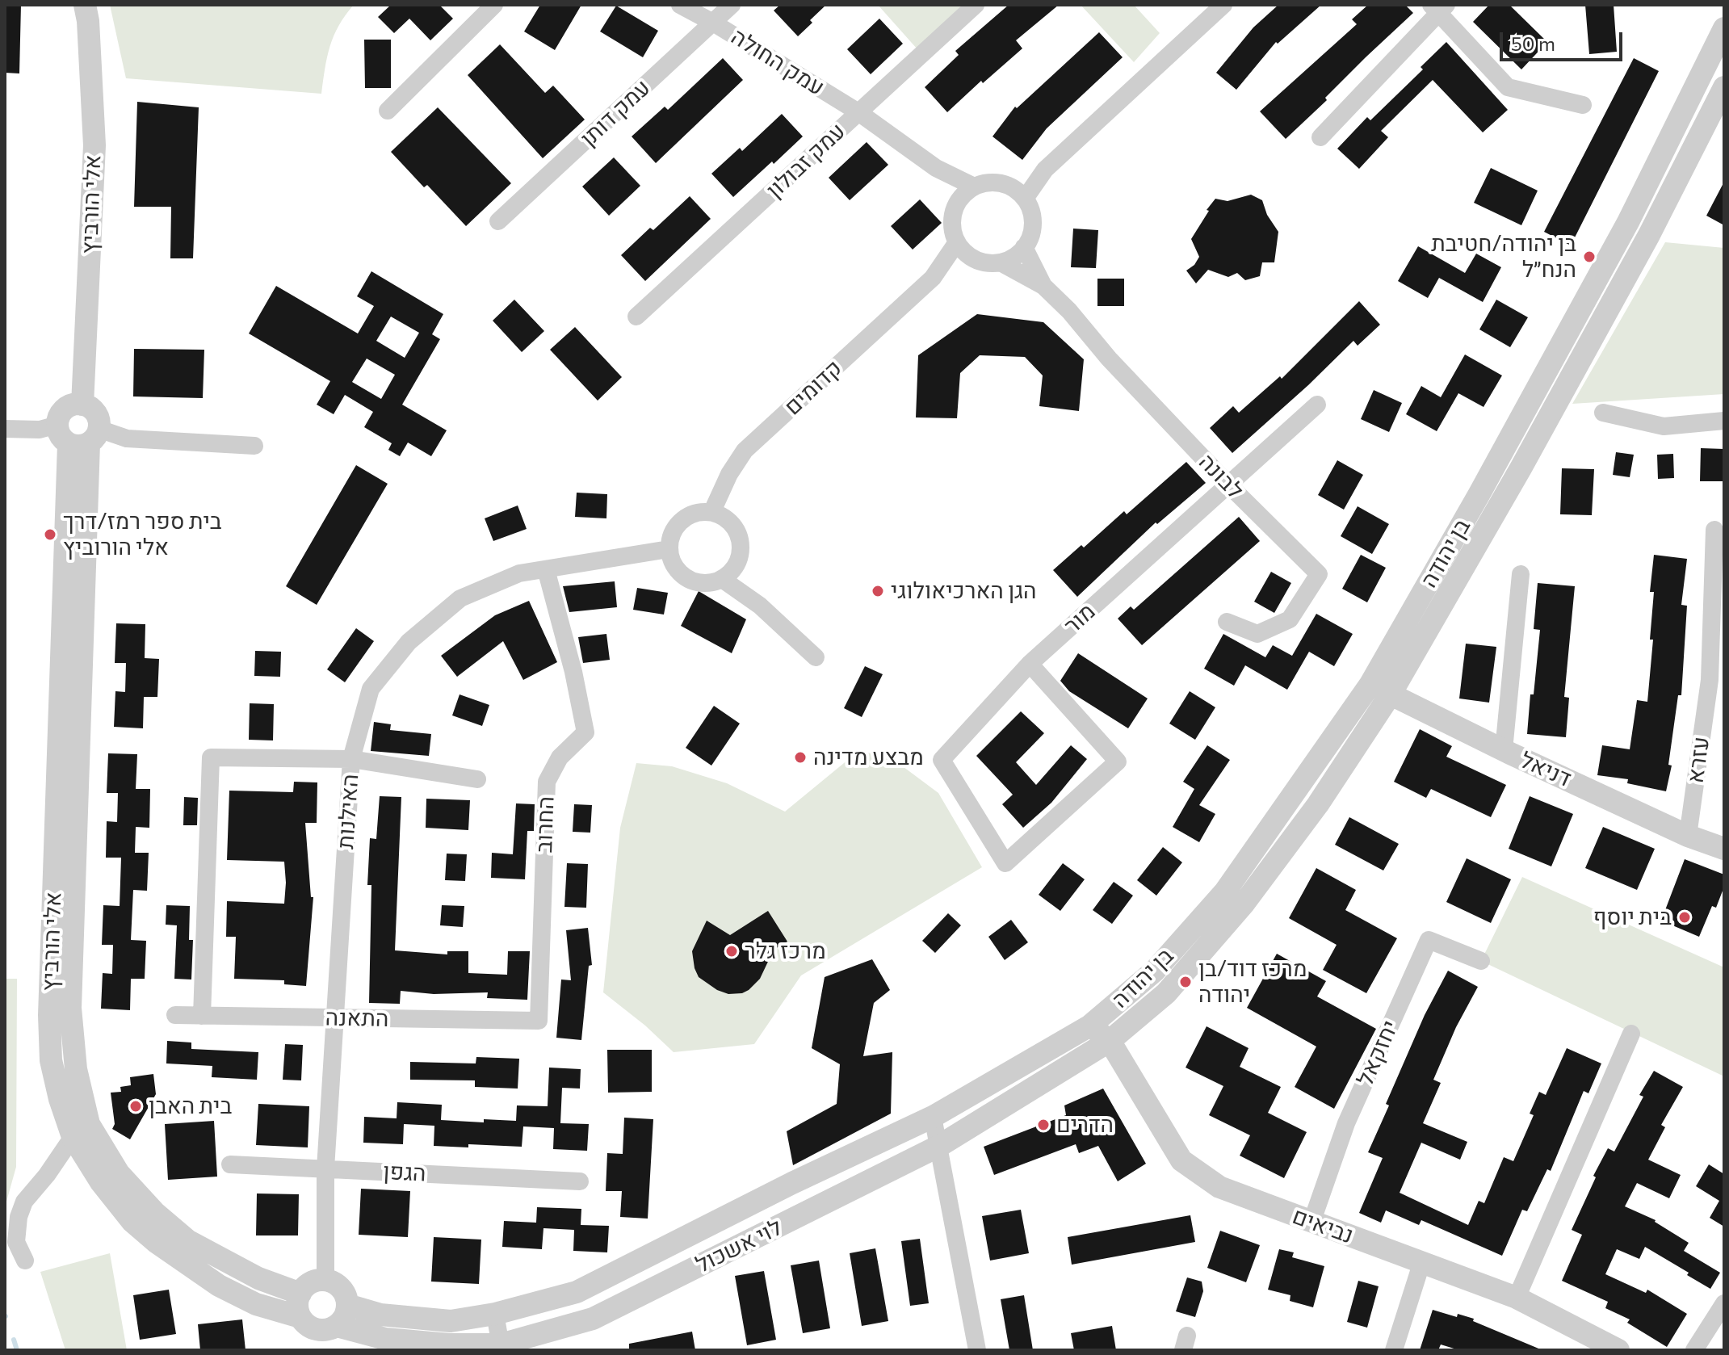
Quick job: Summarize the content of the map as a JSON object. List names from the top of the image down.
{
  "streets": {
    "street": [
      "עמק החולה",
      "עמק דותן",
      "עמק זבולון",
      "אלי הורביץ",
      "קדומים",
      "לבונה",
      "בן יהודה",
      "מור",
      "עזרא",
      "דניאל",
      "האילנות",
      "החרוב",
      "התאנה",
      "יחזקאל",
      "הגפן",
      "נביאים",
      "לוי אשכול"
    ]
  },
  "crossings": [
    ["עמק החולה", "עמק דותן"],
    ["עמק החולה", "עמק זבולון"],
    ["עמק החולה", "קדומים"],
    ["עמק החולה", "לבונה"],
    ["אלי הורביץ", "האילנות"],
    ["אלי הורביץ", "לוי אשכול"],
    ["קדומים", "לבונה"],
    ["קדומים", "האילנות"],
    ["לבונה", "מור"],
    ["בן יהודה", "דניאל"],
    ["בן יהודה", "נביאים"],
    ["בן יהודה", "לוי אשכול"],
    ["עזרא", "דניאל"],
    ["האילנות", "החרוב"],
    ["האילנות", "התאנה"],
    ["האילנות", "הגפן"],
    ["האילנות", "לוי אשכול"],
    ["החרוב", "התאנה"],
    ["יחזקאל", "נביאים"],
    ["נביאים", "לוי אשכול"]
  ],
  "places": [
    "בן יהודה/חטיבת הנח״ל",
    "בית ספר רמז/דרך אלי הורוביץ",
    "הגן הארכיאולוגי",
    "מבצע מדינה",
    "בית יוסף",
    "מרכז גלר",
    "מרכז דוד/בן יהודה",
    "בית האבן",
    "הדרים"
  ],
  "scale_bar": "50 m"
}
